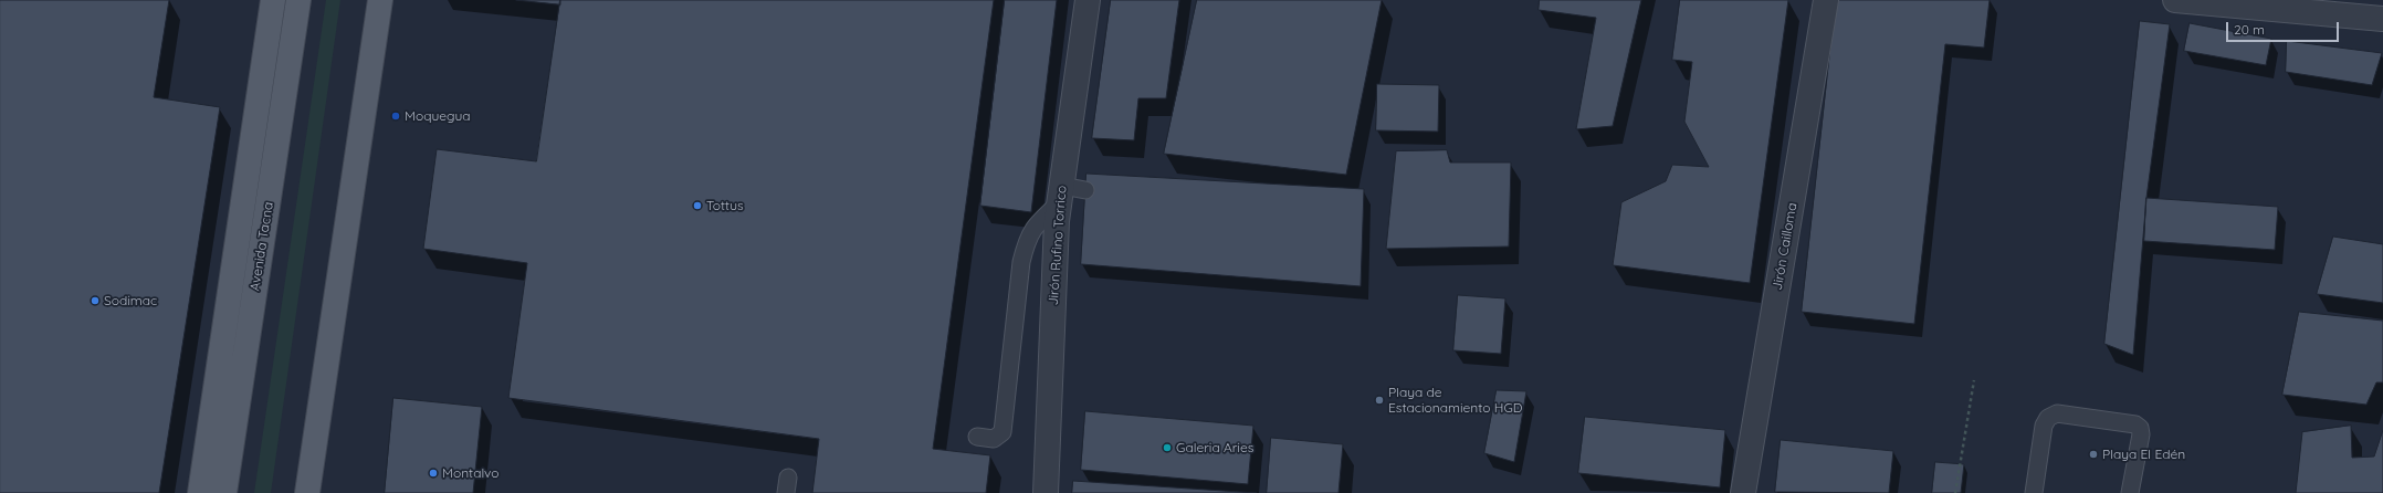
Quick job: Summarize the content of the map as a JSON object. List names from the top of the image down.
{
  "streets": {
    "main road": ["Avenida Tacna"],
    "street": ["Jirón Rufino Torrico", "Jirón Cailloma"]
  },
  "places": [
    "Moquegua",
    "Tottus",
    "Sodimac",
    "Playa de Estacionamiento HGD",
    "Galeria Aries",
    "Playa El Edén",
    "Montalvo"
  ],
  "scale_bar": "20 m"
}
